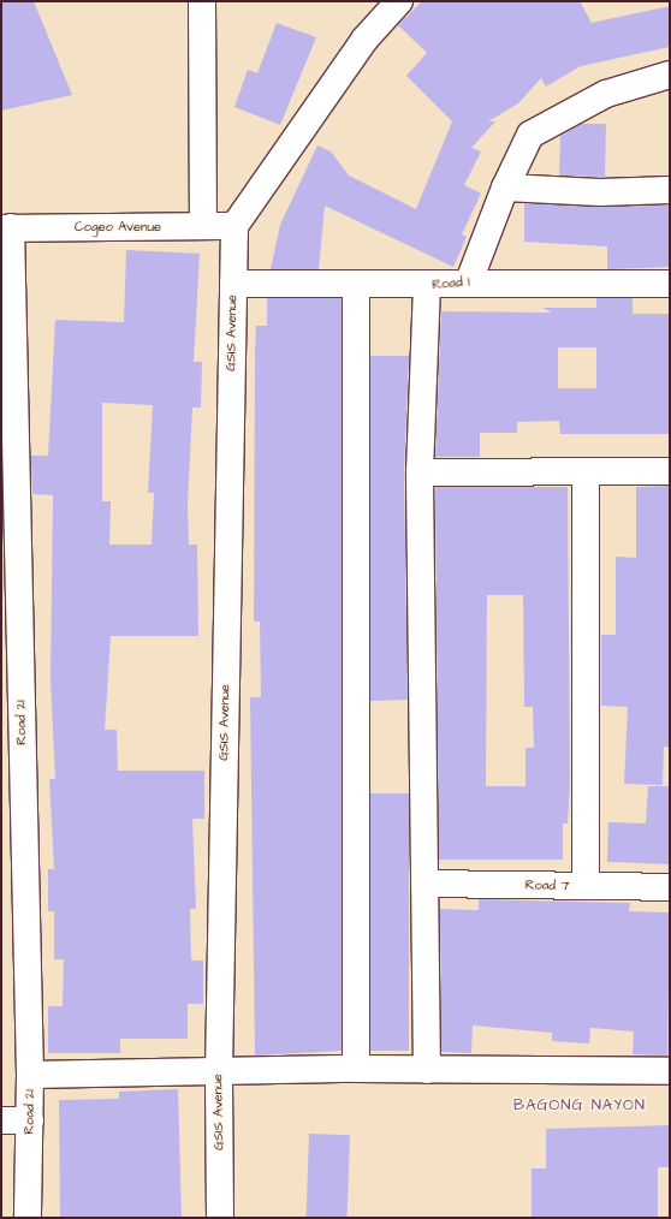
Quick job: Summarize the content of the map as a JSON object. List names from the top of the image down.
{
  "streets": {
    "street": [
      "Cogeo Avenue",
      "Road 1",
      "GSIS Avenue",
      "Road 21",
      "Road 7"
    ]
  },
  "crossings": [
    ["Cogeo Avenue", "GSIS Avenue"],
    ["Cogeo Avenue", "Road 21"],
    ["Road 1", "GSIS Avenue"]
  ],
  "districts": ["BAGONG NAYON"]
}
